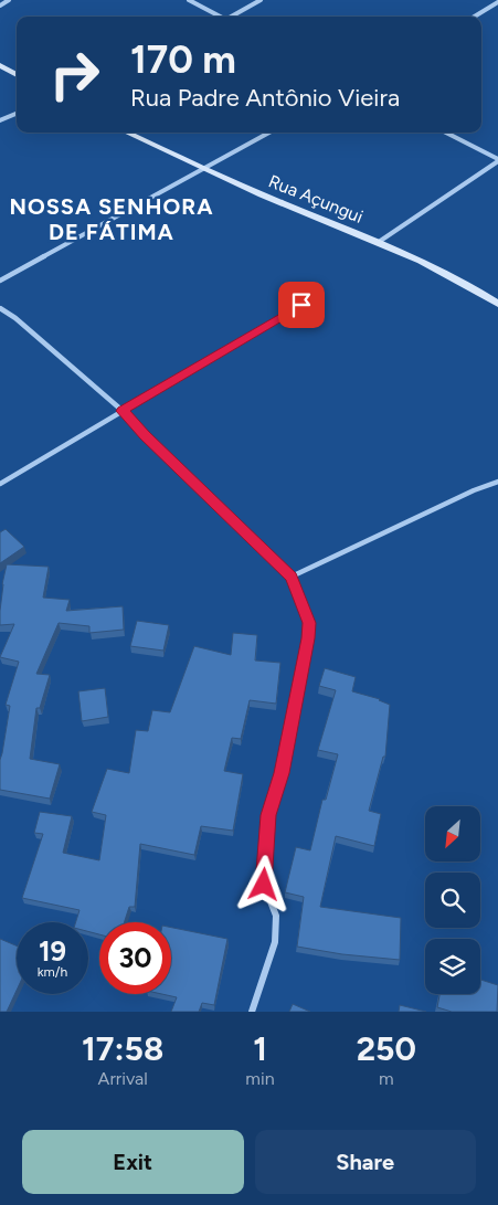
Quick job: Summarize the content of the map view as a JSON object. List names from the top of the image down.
{
  "streets": {
    "main road": ["Rua Açungui"]
  },
  "districts": ["NOSSA SENHORA DE FÁTIMA"],
  "north": "bottom left",
  "page": {
    "turn": ["170 m", "Rua Padre Antônio Vieira"],
    "speed": "19 km/h",
    "limit": "30",
    "eta": [
      "17:58",
      "Arrival",
      "1",
      "min",
      "250",
      "m"
    ],
    "buttons": ["Exit", "Share"]
  }
}
